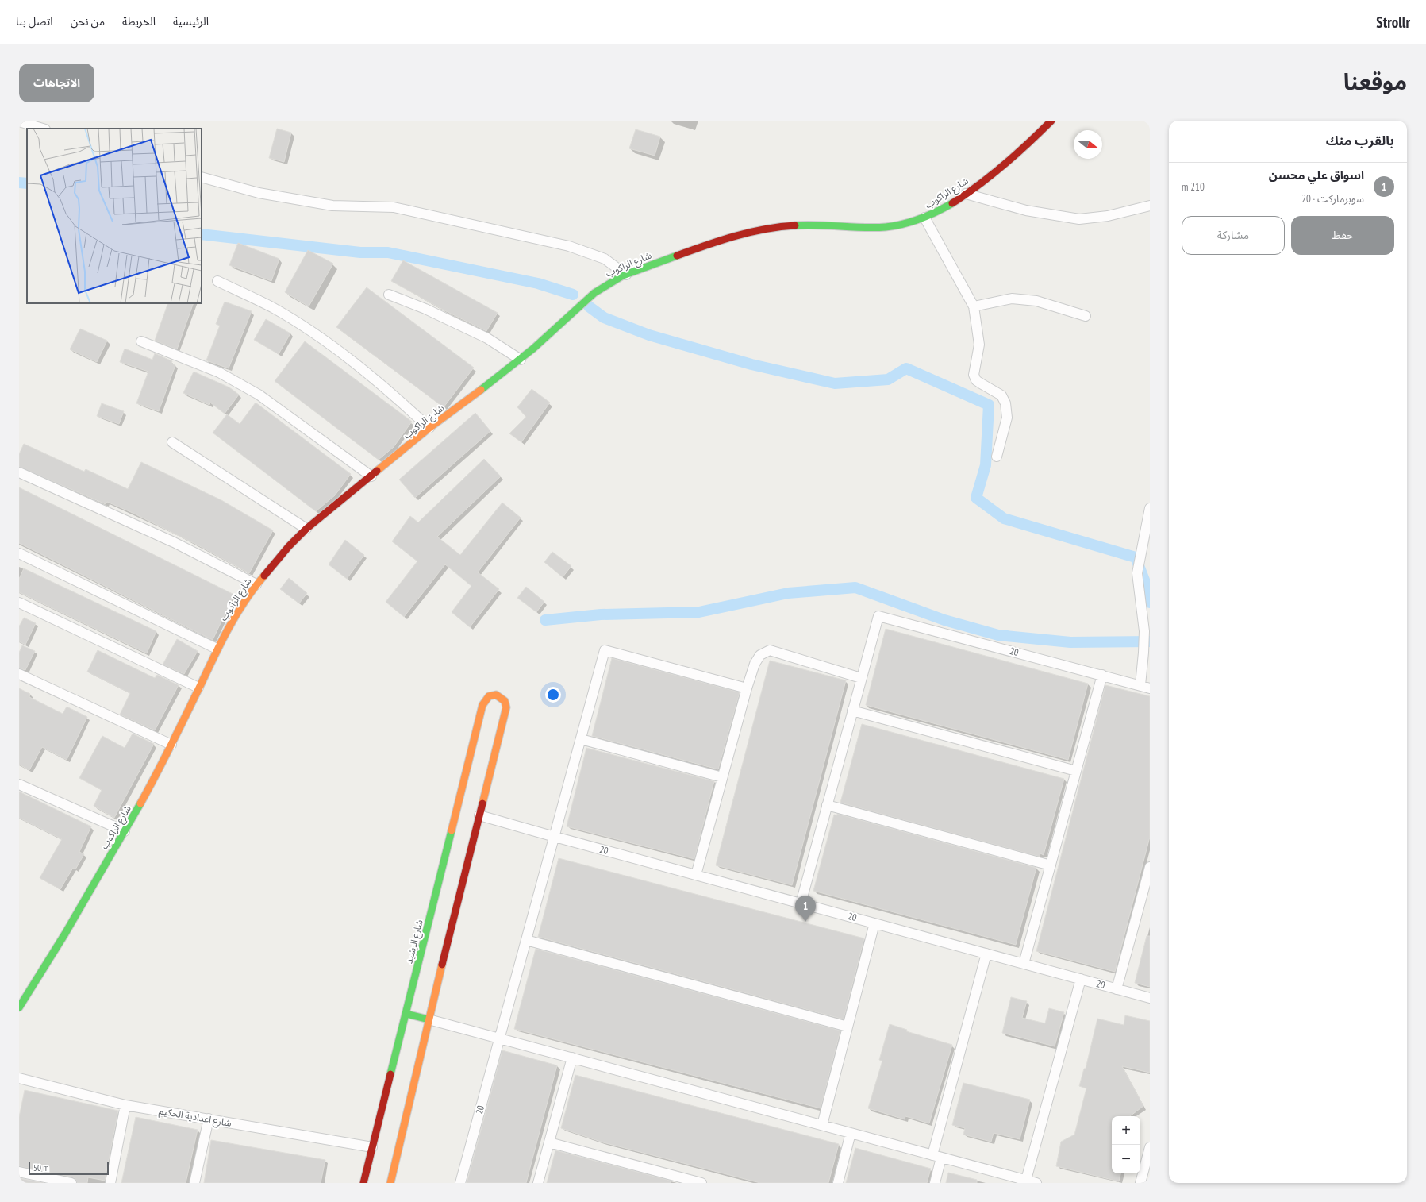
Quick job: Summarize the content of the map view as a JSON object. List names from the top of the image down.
{
  "streets": {
    "street": [
      "شارع الراكوب",
      "20",
      "شارع الرشيد",
      "شارع اعدادية الحكيم"
    ]
  },
  "crossings": [
    ["شارع الرشيد", "شارع اعدادية الحكيم"]
  ],
  "scale_bar": "50 m",
  "north": "right",
  "page": {
    "header": "Strollr",
    "nav": [
      "الرئيسية",
      "الخريطة",
      "من نحن",
      "اتصل بنا"
    ],
    "title": "موقعنا",
    "buttons": [
      "الاتجاهات",
      ["حفظ", "مشاركة"]
    ],
    "heading": "بالقرب منك",
    "list": [
      {
        "mark": "1",
        "name": "اسواق علي محسن",
        "note": "سوبرماركت · 20",
        "value": "210 m"
      }
    ],
    "pins": "1",
    "map_buttons": ["+", "−"],
    "scale": "50 m"
  }
}
